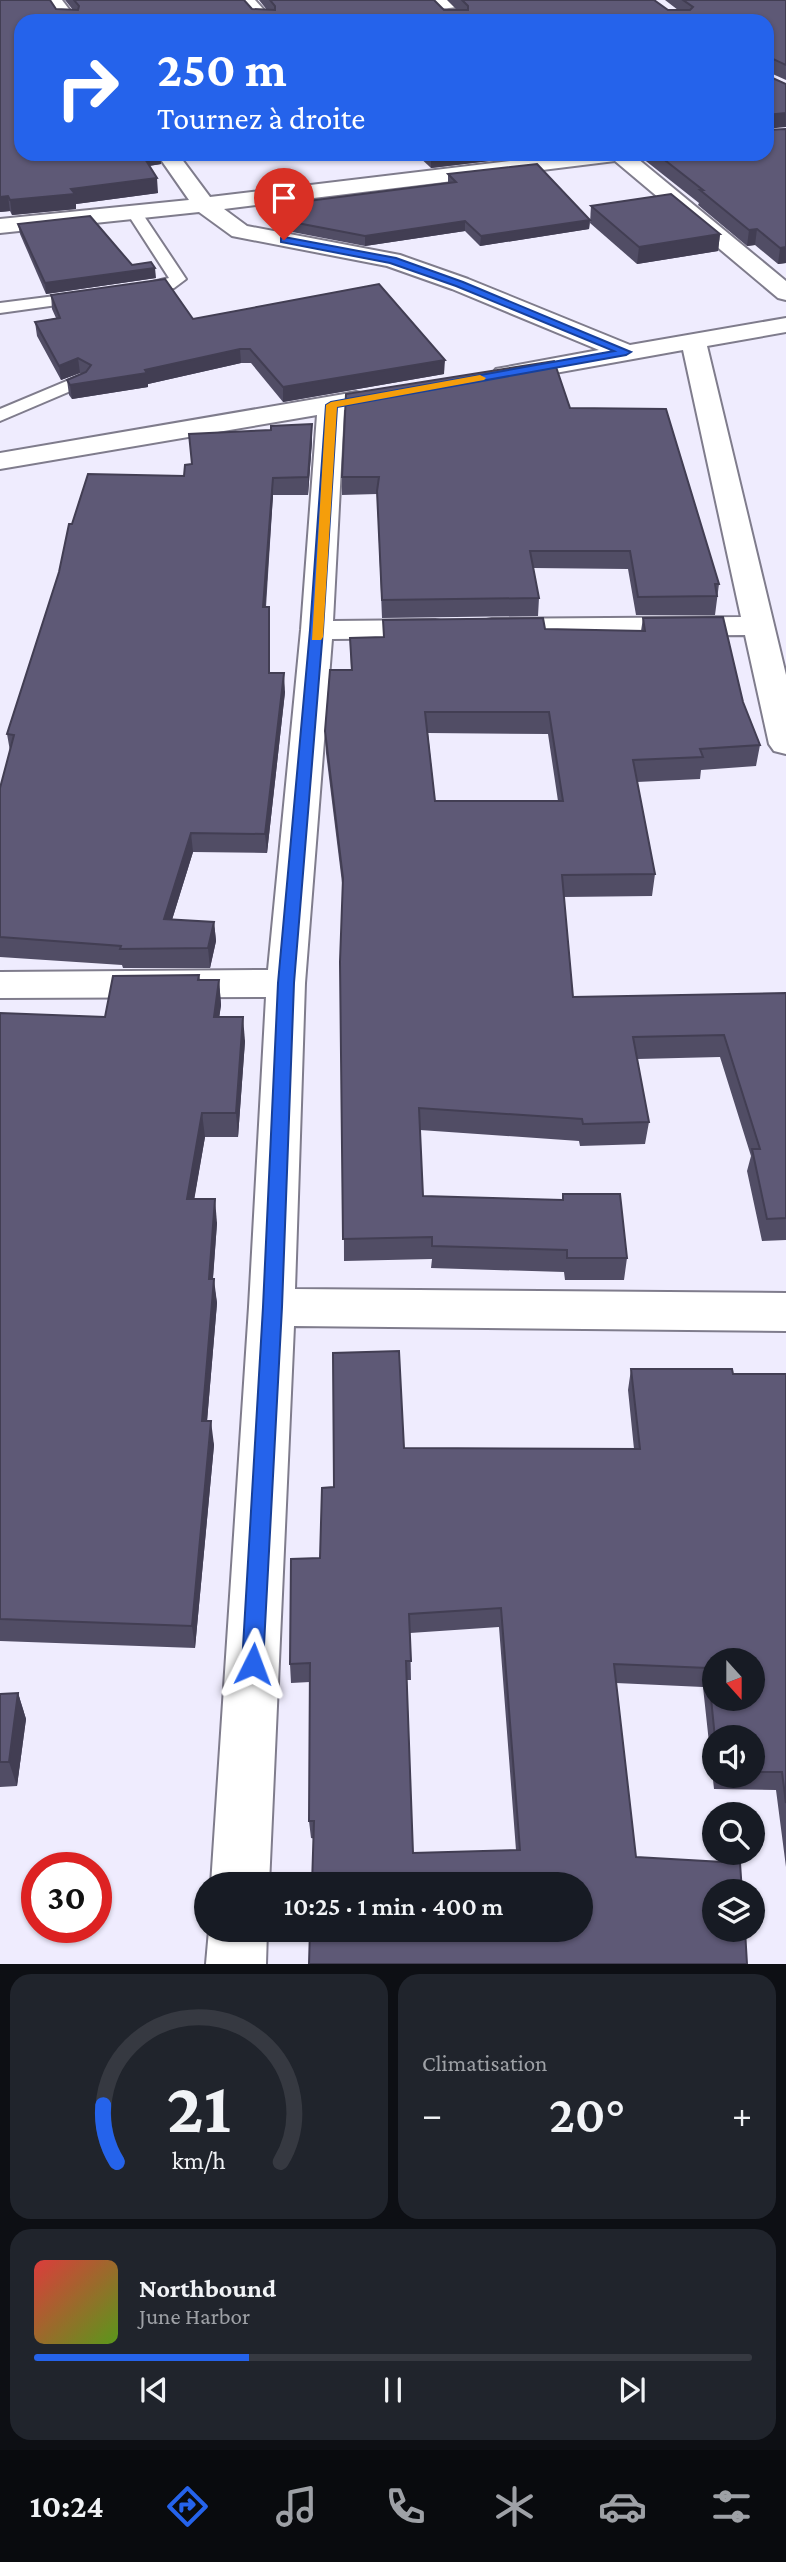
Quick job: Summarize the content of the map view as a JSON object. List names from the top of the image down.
{
  "north": "bottom",
  "page": {
    "turn": ["250 m", "Tournez à droite"],
    "limit": "30",
    "trip": "10:25 · 1 min · 400 m",
    "tile": "Climatisation",
    "heat": ["−", "20°", "+"],
    "song": ["Northbound", "June Harbor"],
    "tabs": "10:24",
    "gauge": ["21", "km/h"]
  }
}
